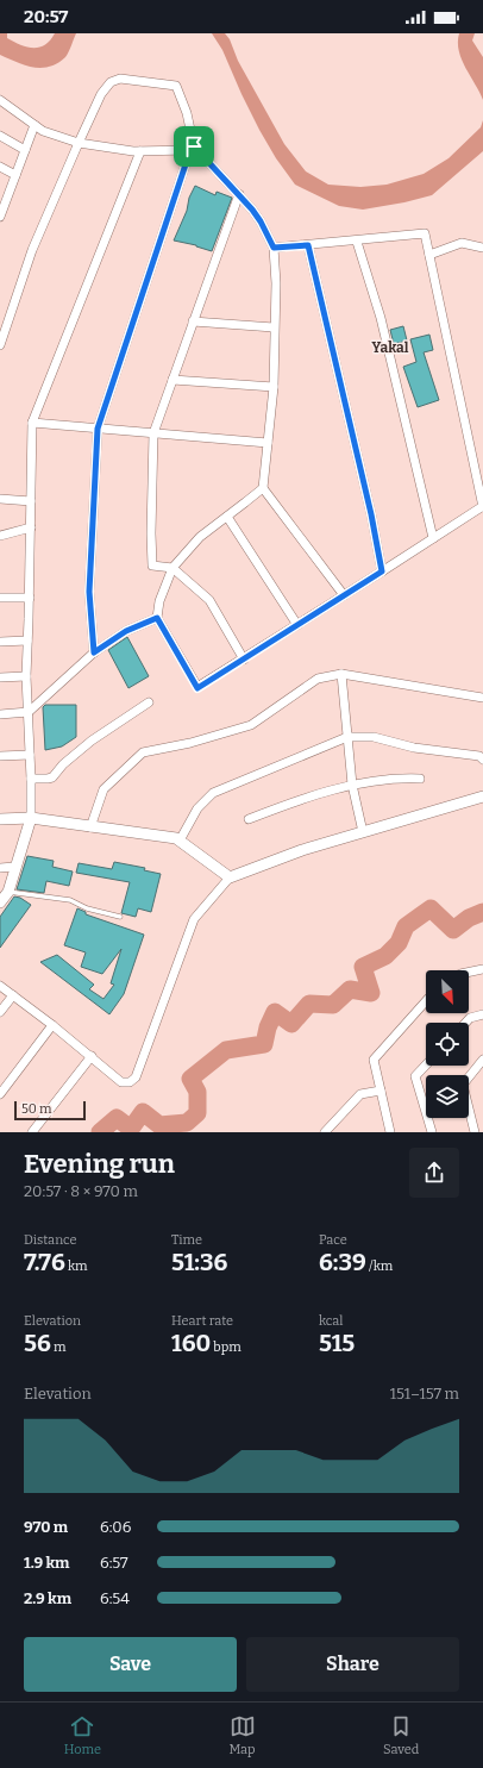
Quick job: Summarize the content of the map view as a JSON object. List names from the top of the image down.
{
  "districts": ["Yakal"],
  "scale_bar": "50 m",
  "north": "bottom right",
  "page": {
    "status": "20:57",
    "scale": "50 m",
    "heading": ["Evening run", "20:57 · 8 × 970 m"],
    "stats": [
      ["Distance", "7.76 km"],
      ["Time", "51:36"],
      ["Pace", "6:39 /km"],
      ["Elevation", "56 m"],
      ["Heart rate", "160 bpm"],
      ["kcal", "515"]
    ],
    "chart": ["Elevation", "151–157 m"],
    "list": [
      {
        "name": "970 m",
        "note": "6:06"
      },
      {
        "name": "1.9 km",
        "note": "6:57"
      },
      {
        "name": "2.9 km",
        "note": "6:54"
      }
    ],
    "buttons": ["Save", "Share"],
    "tabs": ["Home", "Map", "Saved"]
  }
}
